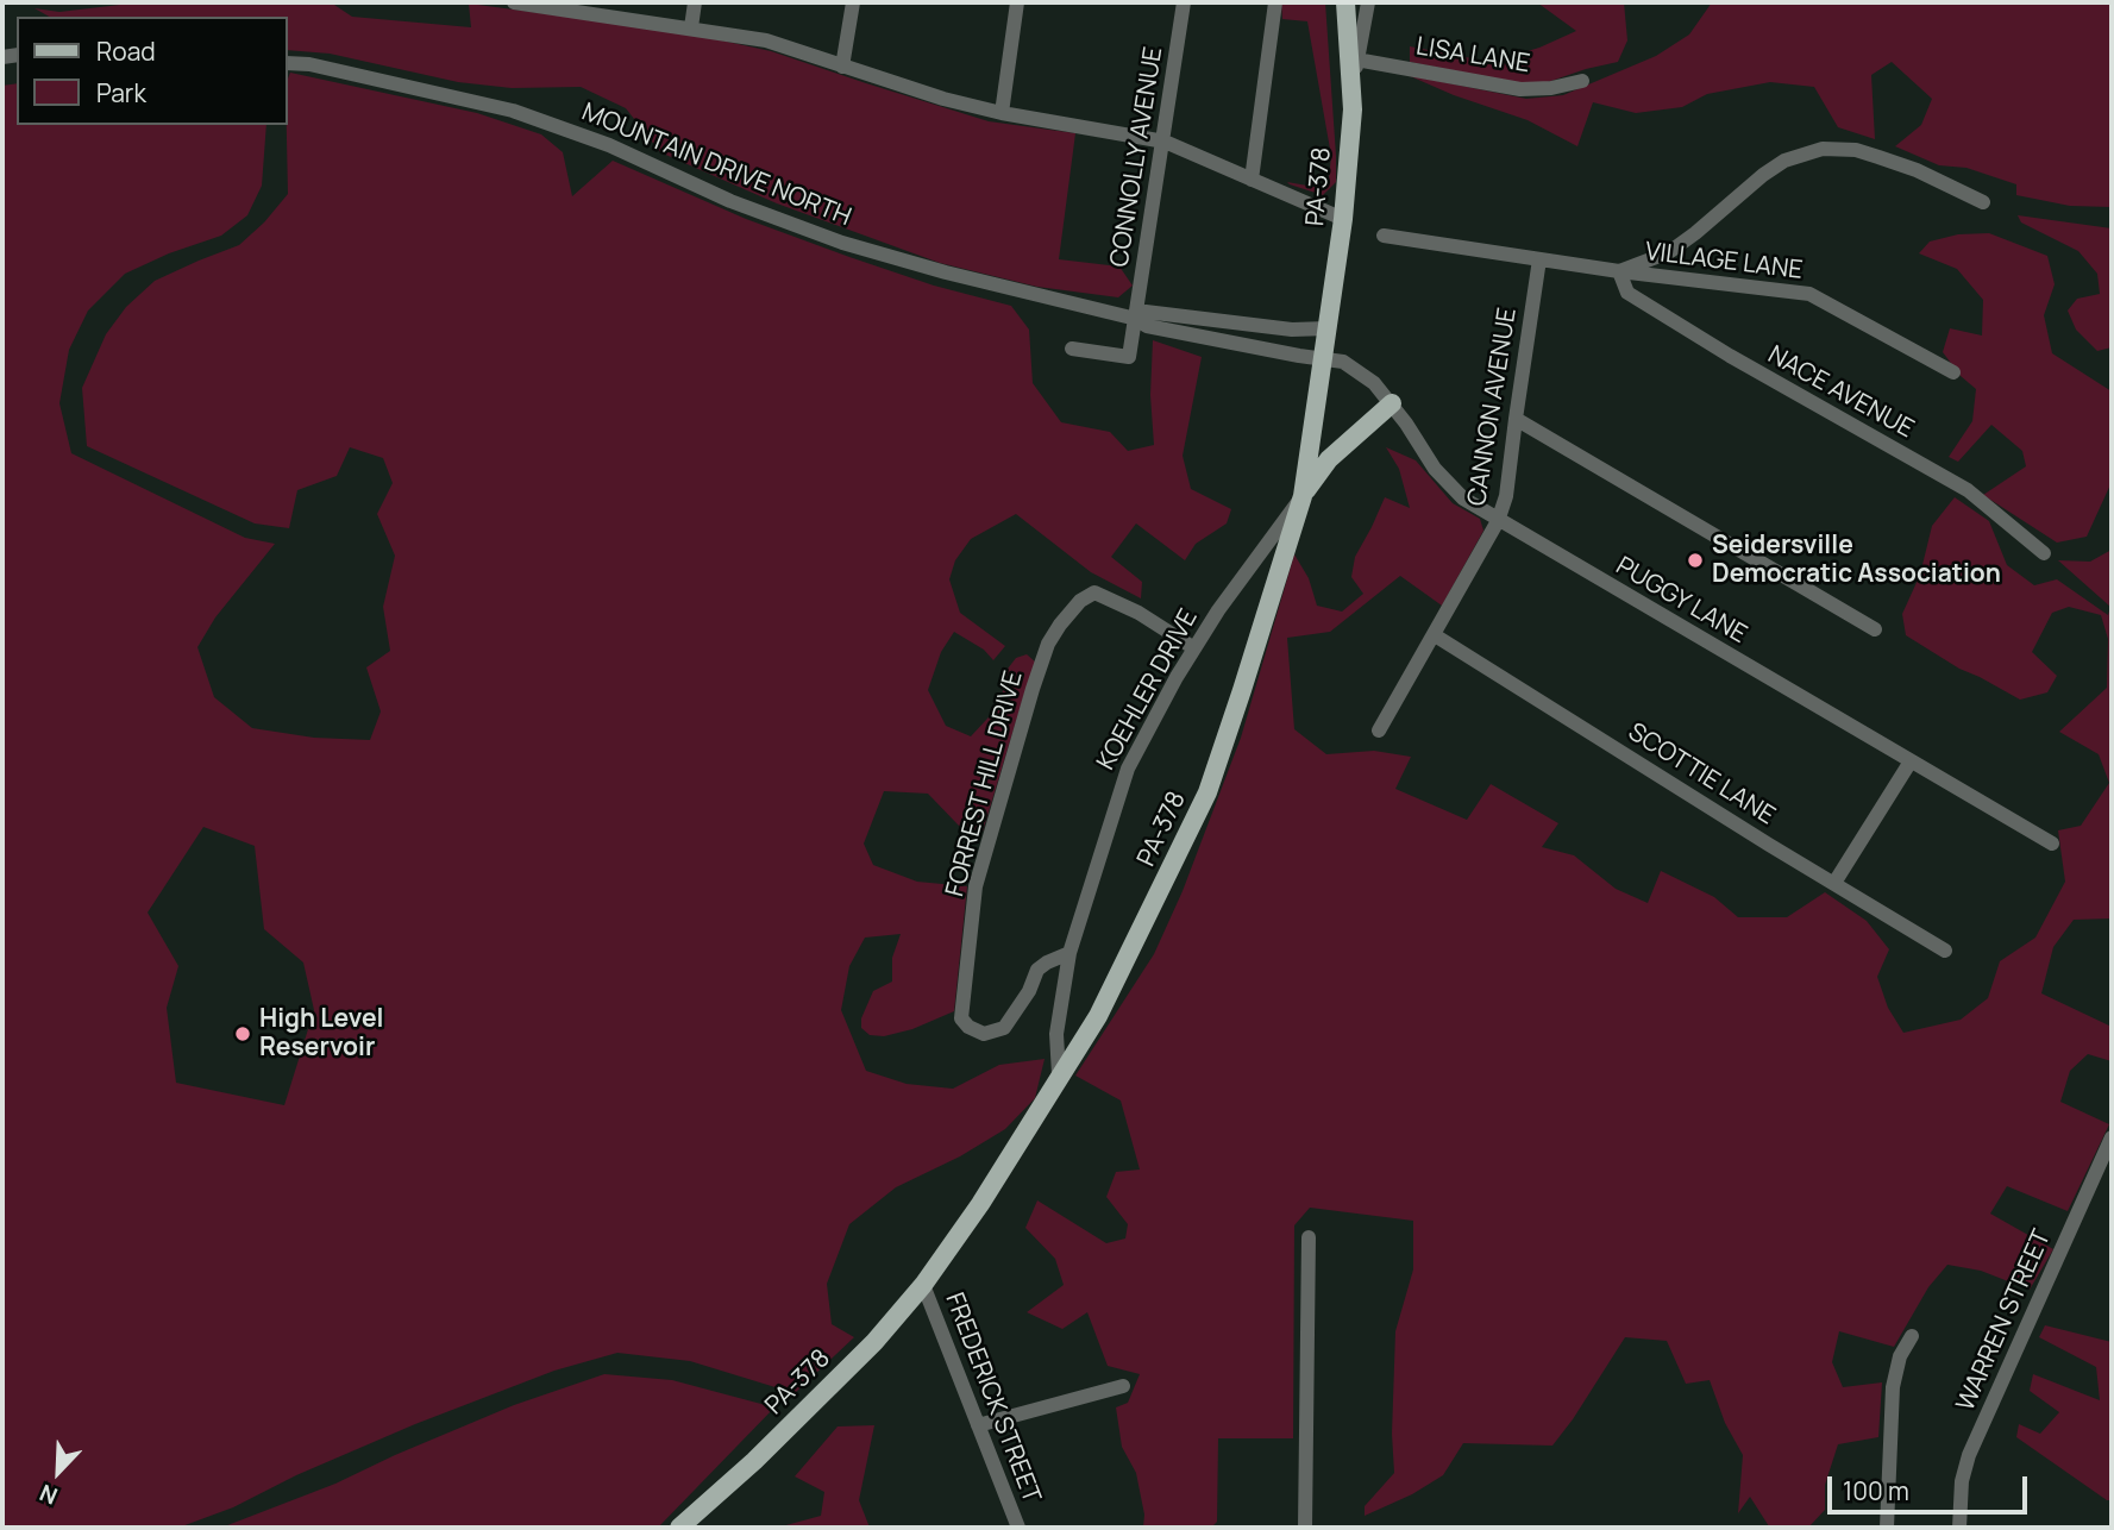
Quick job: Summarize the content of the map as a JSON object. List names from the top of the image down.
{
  "streets": {
    "main road": ["PA-378"],
    "street": [
      "LISA LANE",
      "CONNOLLY AVENUE",
      "MOUNTAIN DRIVE NORTH",
      "VILLAGE LANE",
      "NACE AVENUE",
      "CANNON AVENUE",
      "PUGGY LANE",
      "KOEHLER DRIVE",
      "SCOTTIE LANE",
      "FORREST HILL DRIVE",
      "WARREN STREET",
      "FREDERICK STREET"
    ]
  },
  "crossings": [
    ["CONNOLLY AVENUE", "MOUNTAIN DRIVE NORTH"],
    ["MOUNTAIN DRIVE NORTH", "PA-378"],
    ["MOUNTAIN DRIVE NORTH", "PUGGY LANE"],
    ["PA-378", "PUGGY LANE"],
    ["PA-378", "KOEHLER DRIVE"],
    ["PA-378", "FREDERICK STREET"],
    ["VILLAGE LANE", "NACE AVENUE"],
    ["VILLAGE LANE", "CANNON AVENUE"],
    ["CANNON AVENUE", "PUGGY LANE"],
    ["CANNON AVENUE", "SCOTTIE LANE"],
    ["KOEHLER DRIVE", "FORREST HILL DRIVE"]
  ],
  "places": ["Seidersville Democratic Association", "High Level Reservoir"],
  "legend": ["Road", "Park"],
  "scale_bar": "100 m",
  "north": "bottom left"
}
